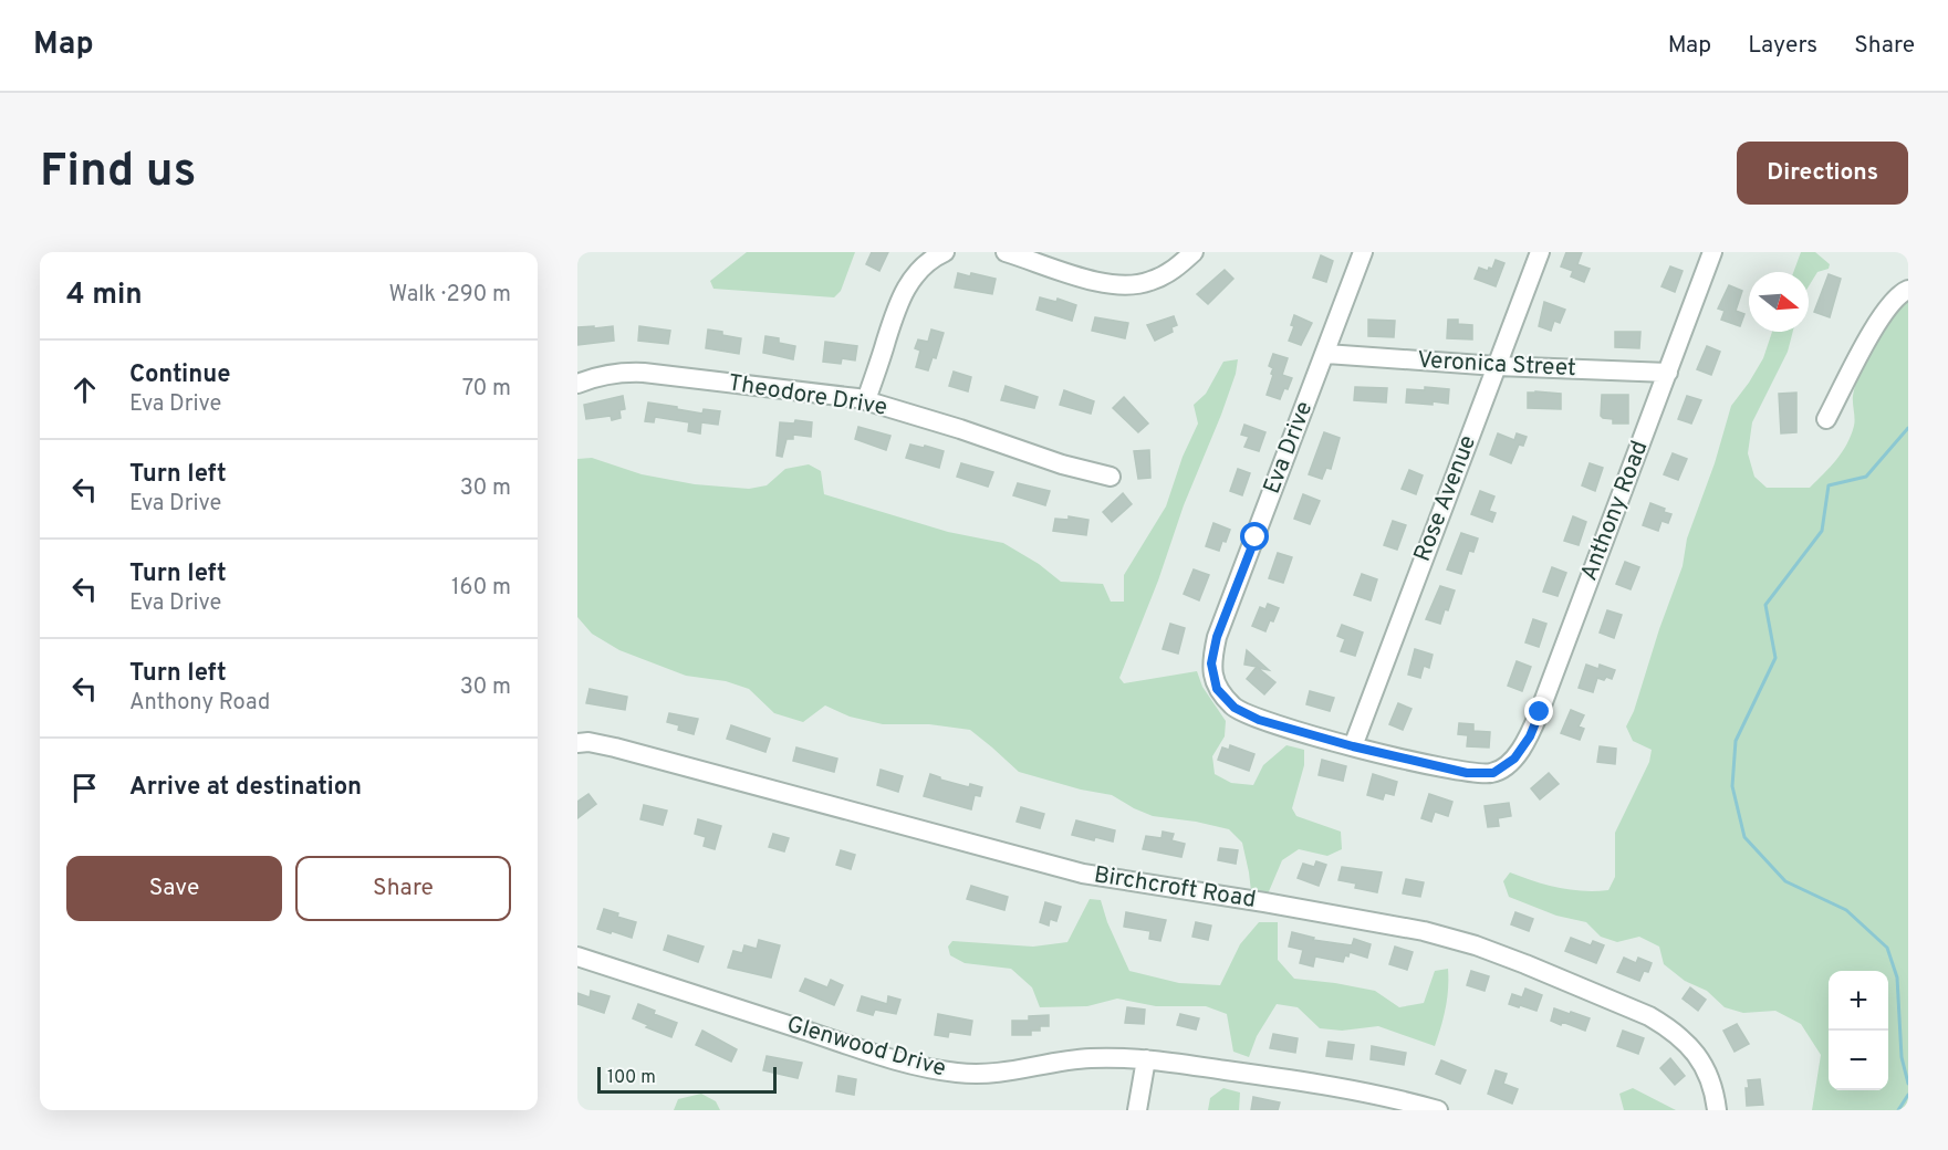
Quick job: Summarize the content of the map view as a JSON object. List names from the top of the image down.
{
  "streets": {
    "street": [
      "Veronica Street",
      "Theodore Drive",
      "Eva Drive",
      "Rose Avenue",
      "Anthony Road",
      "Birchcroft Road",
      "Glenwood Drive"
    ]
  },
  "crossings": [
    ["Veronica Street", "Eva Drive"],
    ["Veronica Street", "Rose Avenue"],
    ["Veronica Street", "Anthony Road"],
    ["Eva Drive", "Rose Avenue"],
    ["Eva Drive", "Anthony Road"]
  ],
  "scale_bar": "100 m",
  "north": "right",
  "page": {
    "header": "Map",
    "nav": ["Map", "Layers", "Share"],
    "buttons": [
      "Directions",
      ["Save", "Share"]
    ],
    "title": "Find us",
    "heading": ["4 min", "Walk · 290 m"],
    "list": [
      ["Continue", "Eva Drive", "70 m"],
      ["Turn left", "Eva Drive", "30 m"],
      ["Turn left", "Eva Drive", "160 m"],
      ["Turn left", "Anthony Road", "30 m"],
      "Arrive at destination"
    ],
    "map_buttons": ["+", "−"],
    "scale": "100 m"
  }
}
